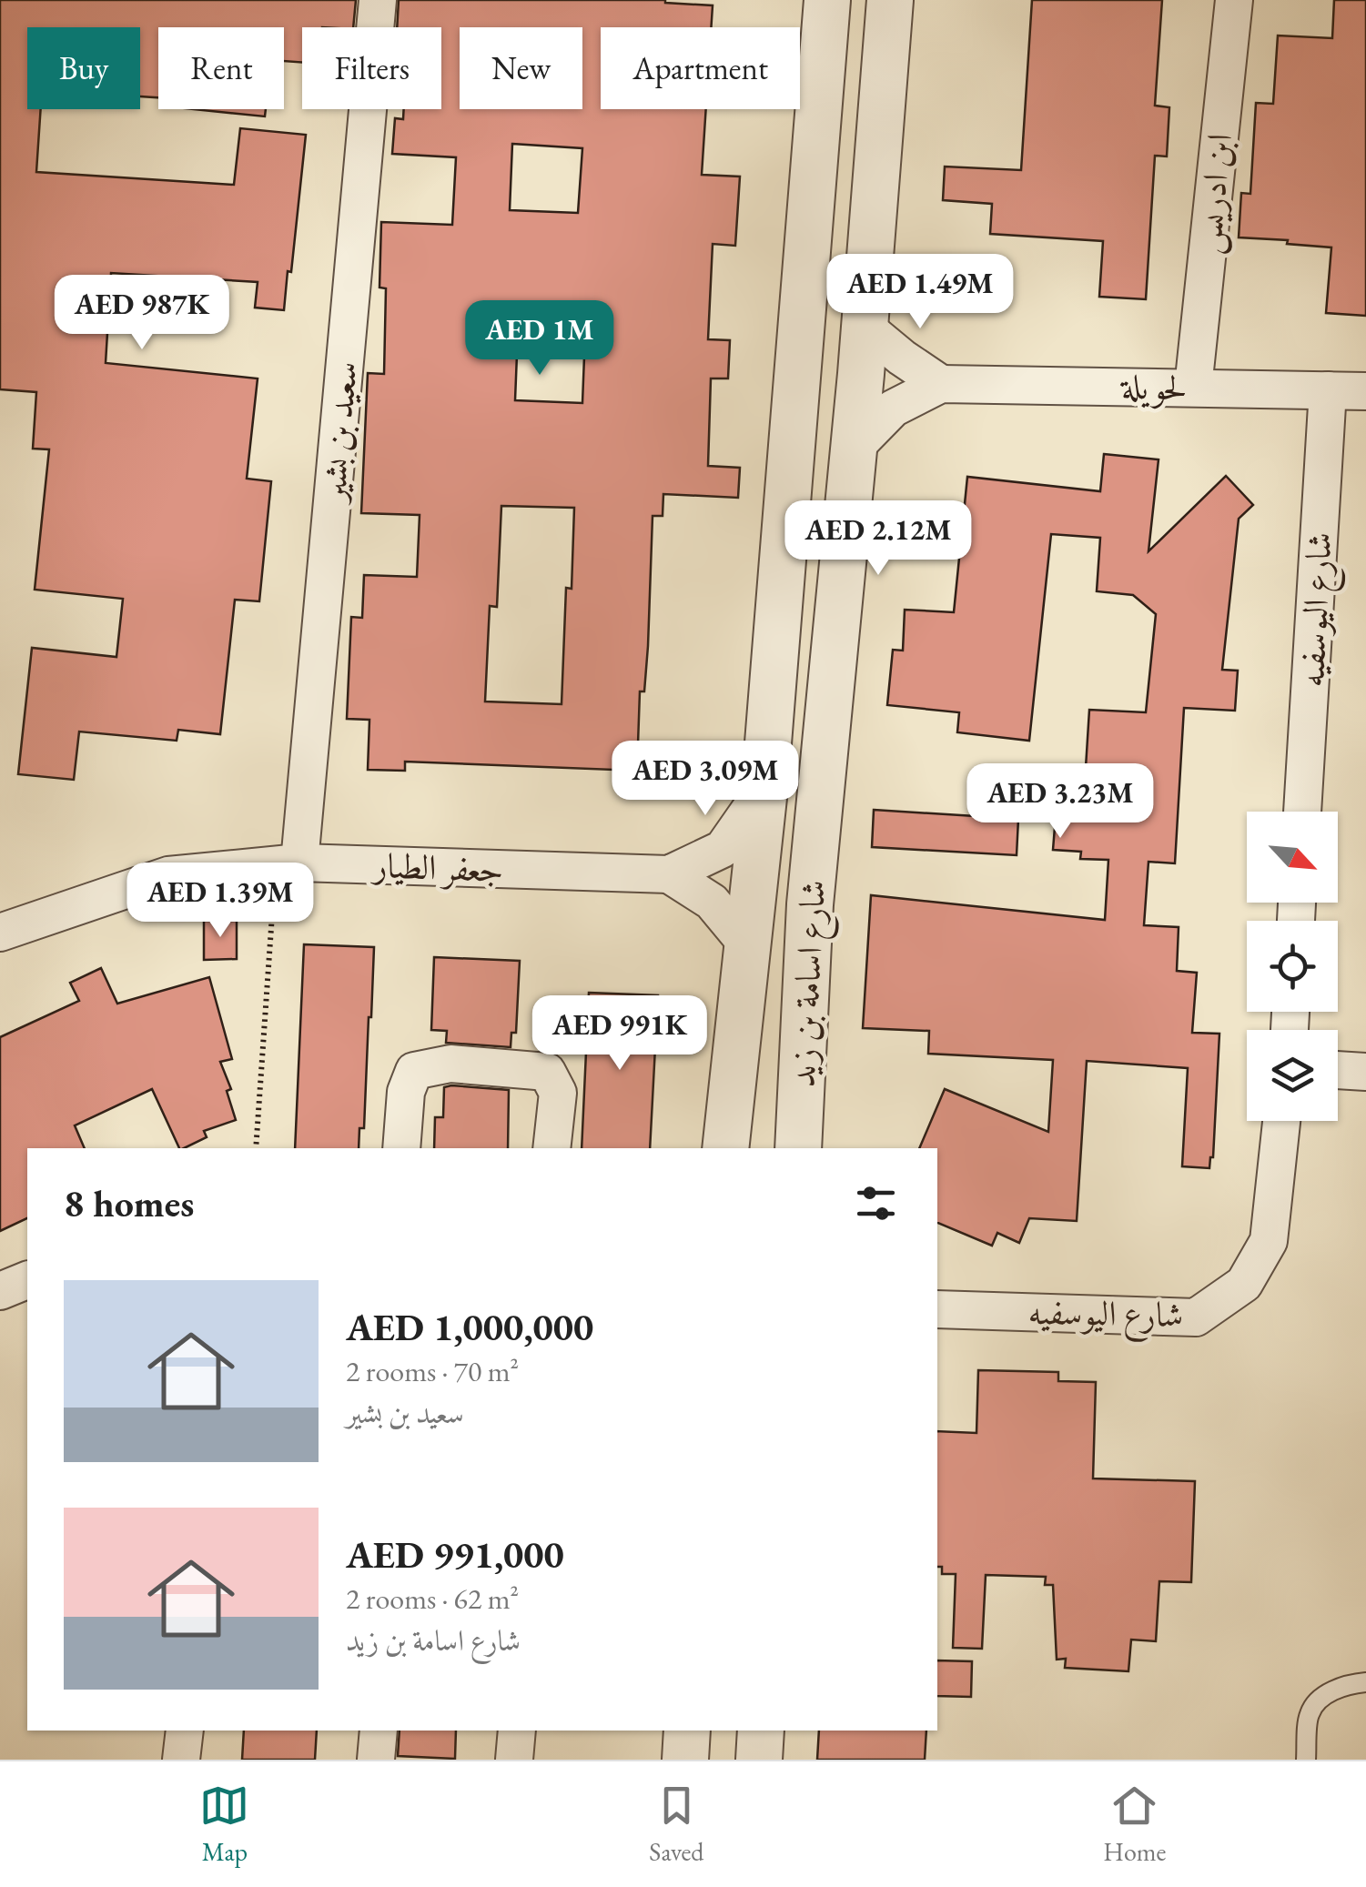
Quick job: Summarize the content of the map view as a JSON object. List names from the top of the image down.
{
  "streets": {
    "street": [
      "ابن ادريس",
      "لحويلة",
      "سعيد بن بشير",
      "شارع اليوسفيه",
      "جعفر الطيار",
      "شارع اسامة بن زيد"
    ]
  },
  "crossings": [
    ["ابن ادريس", "لحويلة"],
    ["لحويلة", "شارع اليوسفيه"],
    ["لحويلة", "شارع اسامة بن زيد"],
    ["سعيد بن بشير", "جعفر الطيار"],
    ["جعفر الطيار", "شارع اسامة بن زيد"]
  ],
  "north": "bottom right",
  "page": {
    "chip": [
      "Buy",
      "Rent",
      "Filters",
      "New",
      "Apartment"
    ],
    "price": [
      "AED 1.49M",
      "AED 987K",
      "AED 1M",
      "AED 2.12M",
      "AED 3.09M",
      "AED 3.23M",
      "AED 1.39M",
      "AED 991K"
    ],
    "heading": "8 homes",
    "list": [
      {
        "name": "AED 1,000,000",
        "note": "2 rooms · 70 m² · سعيد بن بشير"
      },
      {
        "name": "AED 991,000",
        "note": "2 rooms · 62 m² · شارع اسامة بن زيد"
      }
    ],
    "tabs": ["Map", "Saved", "Home"]
  }
}
